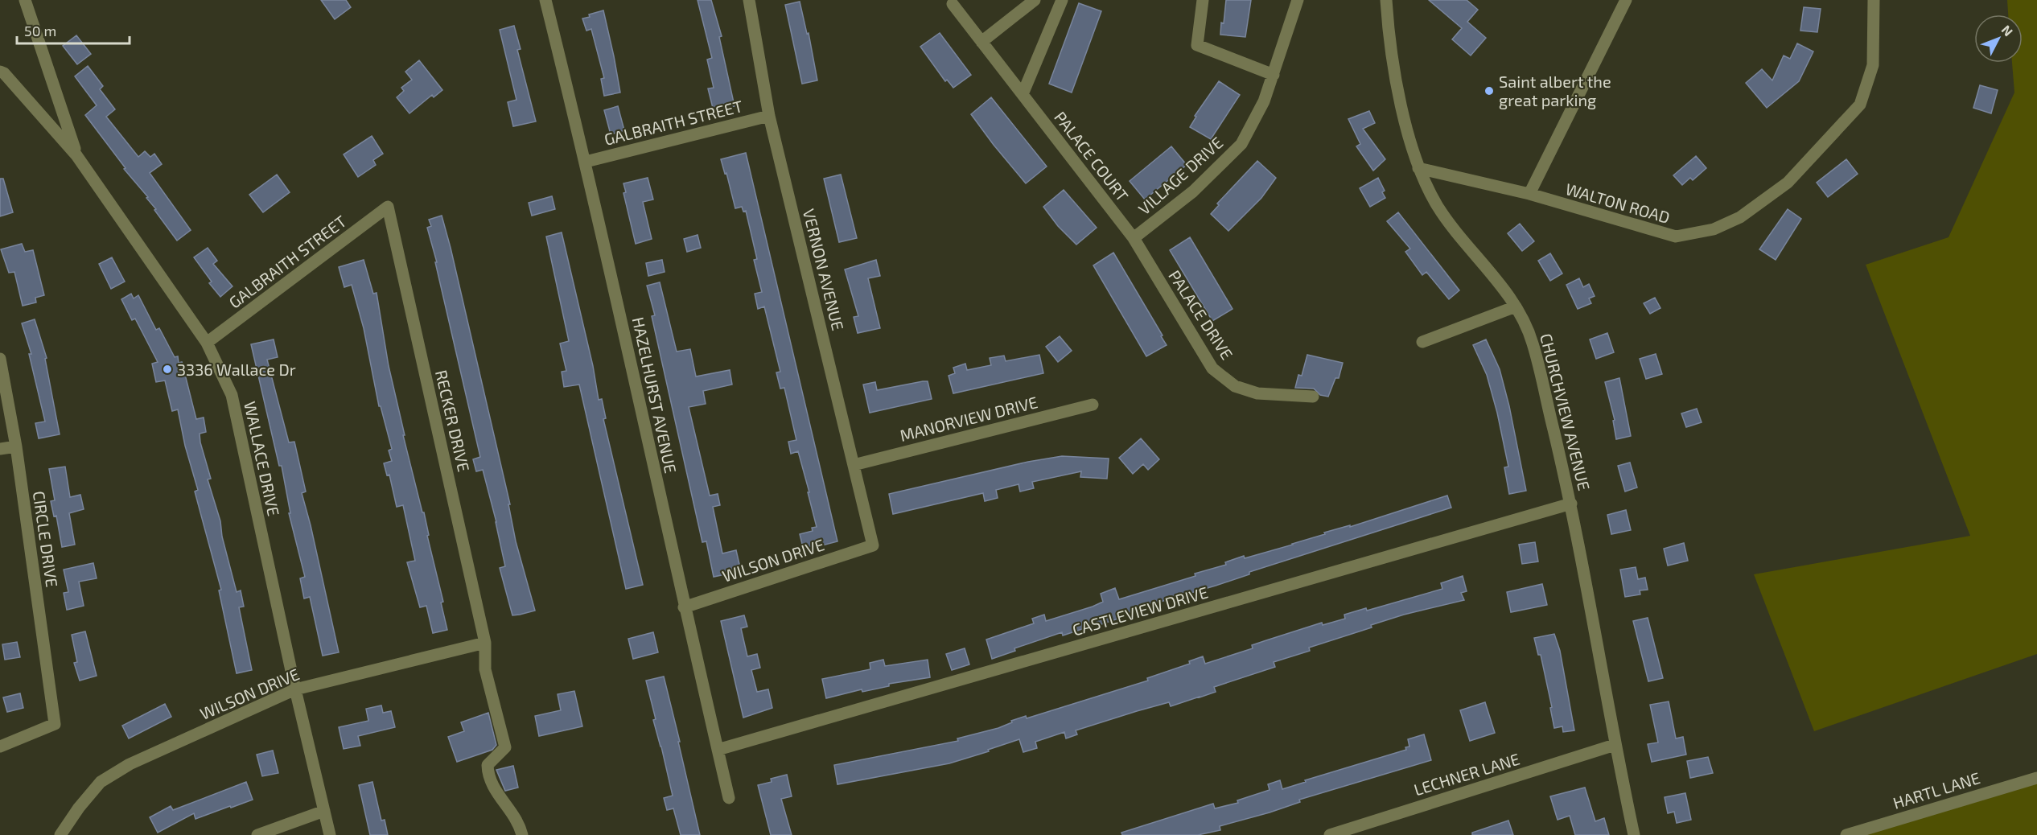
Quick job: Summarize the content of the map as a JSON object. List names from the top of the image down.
{
  "streets": {
    "street": [
      "GALBRAITH STREET",
      "PALACE COURT",
      "VILLAGE DRIVE",
      "WALTON ROAD",
      "VERNON AVENUE",
      "PALACE DRIVE",
      "HAZELHURST AVENUE",
      "CHURCHVIEW AVENUE",
      "MANORVIEW DRIVE",
      "RECKER DRIVE",
      "WALLACE DRIVE",
      "CIRCLE DRIVE",
      "WILSON DRIVE",
      "CASTLEVIEW DRIVE",
      "LECHNER LANE",
      "HARTL LANE"
    ]
  },
  "crossings": [
    ["GALBRAITH STREET", "VERNON AVENUE"],
    ["GALBRAITH STREET", "HAZELHURST AVENUE"],
    ["GALBRAITH STREET", "RECKER DRIVE"],
    ["GALBRAITH STREET", "WALLACE DRIVE"],
    ["PALACE COURT", "VILLAGE DRIVE"],
    ["PALACE COURT", "PALACE DRIVE"],
    ["VILLAGE DRIVE", "PALACE DRIVE"],
    ["WALTON ROAD", "CHURCHVIEW AVENUE"],
    ["VERNON AVENUE", "MANORVIEW DRIVE"],
    ["VERNON AVENUE", "WILSON DRIVE"],
    ["HAZELHURST AVENUE", "WILSON DRIVE"],
    ["HAZELHURST AVENUE", "CASTLEVIEW DRIVE"],
    ["CHURCHVIEW AVENUE", "CASTLEVIEW DRIVE"],
    ["CHURCHVIEW AVENUE", "LECHNER LANE"],
    ["RECKER DRIVE", "WILSON DRIVE"],
    ["WALLACE DRIVE", "WILSON DRIVE"]
  ],
  "places": ["Saint albert the great parking", "3336 Wallace Dr"],
  "scale_bar": "50 m",
  "north": "top right"
}
